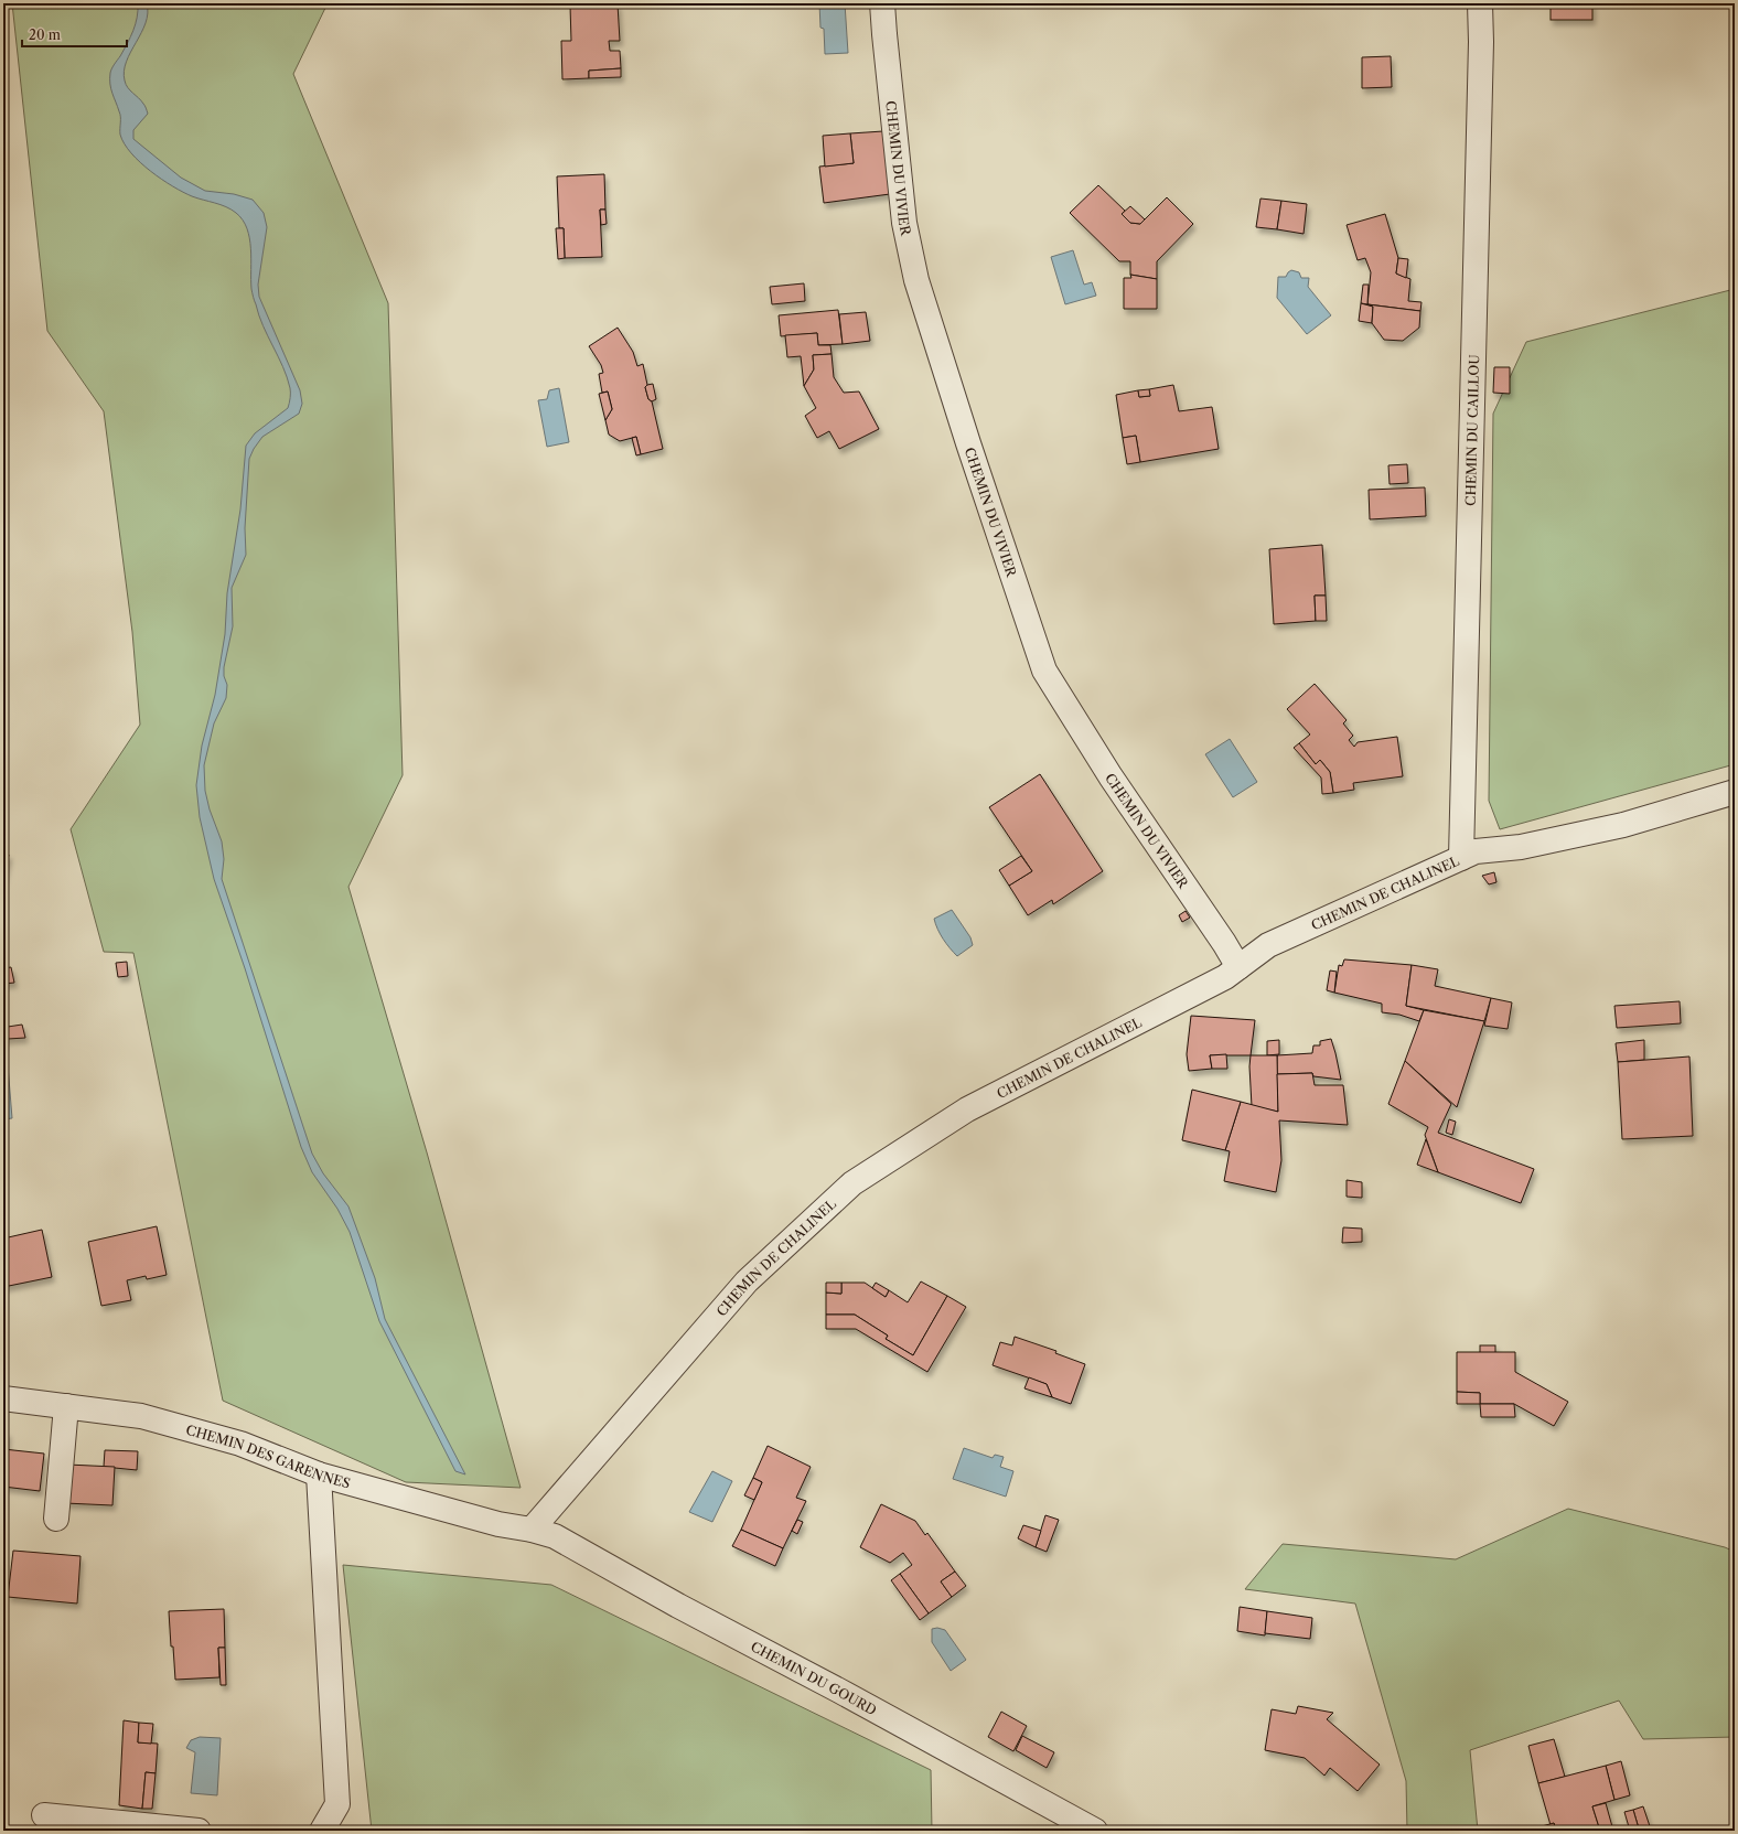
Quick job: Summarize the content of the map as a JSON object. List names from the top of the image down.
{
  "streets": {
    "street": [
      "CHEMIN DU VIVIER",
      "CHEMIN DU CAILLOU",
      "CHEMIN DE CHALINEL",
      "CHEMIN DES GARENNES",
      "CHEMIN DU GOURD"
    ]
  },
  "crossings": [
    ["CHEMIN DU VIVIER", "CHEMIN DE CHALINEL"],
    ["CHEMIN DU CAILLOU", "CHEMIN DE CHALINEL"],
    ["CHEMIN DE CHALINEL", "CHEMIN DES GARENNES"],
    ["CHEMIN DE CHALINEL", "CHEMIN DU GOURD"],
    ["CHEMIN DES GARENNES", "CHEMIN DU GOURD"]
  ],
  "scale_bar": "20 m"
}
